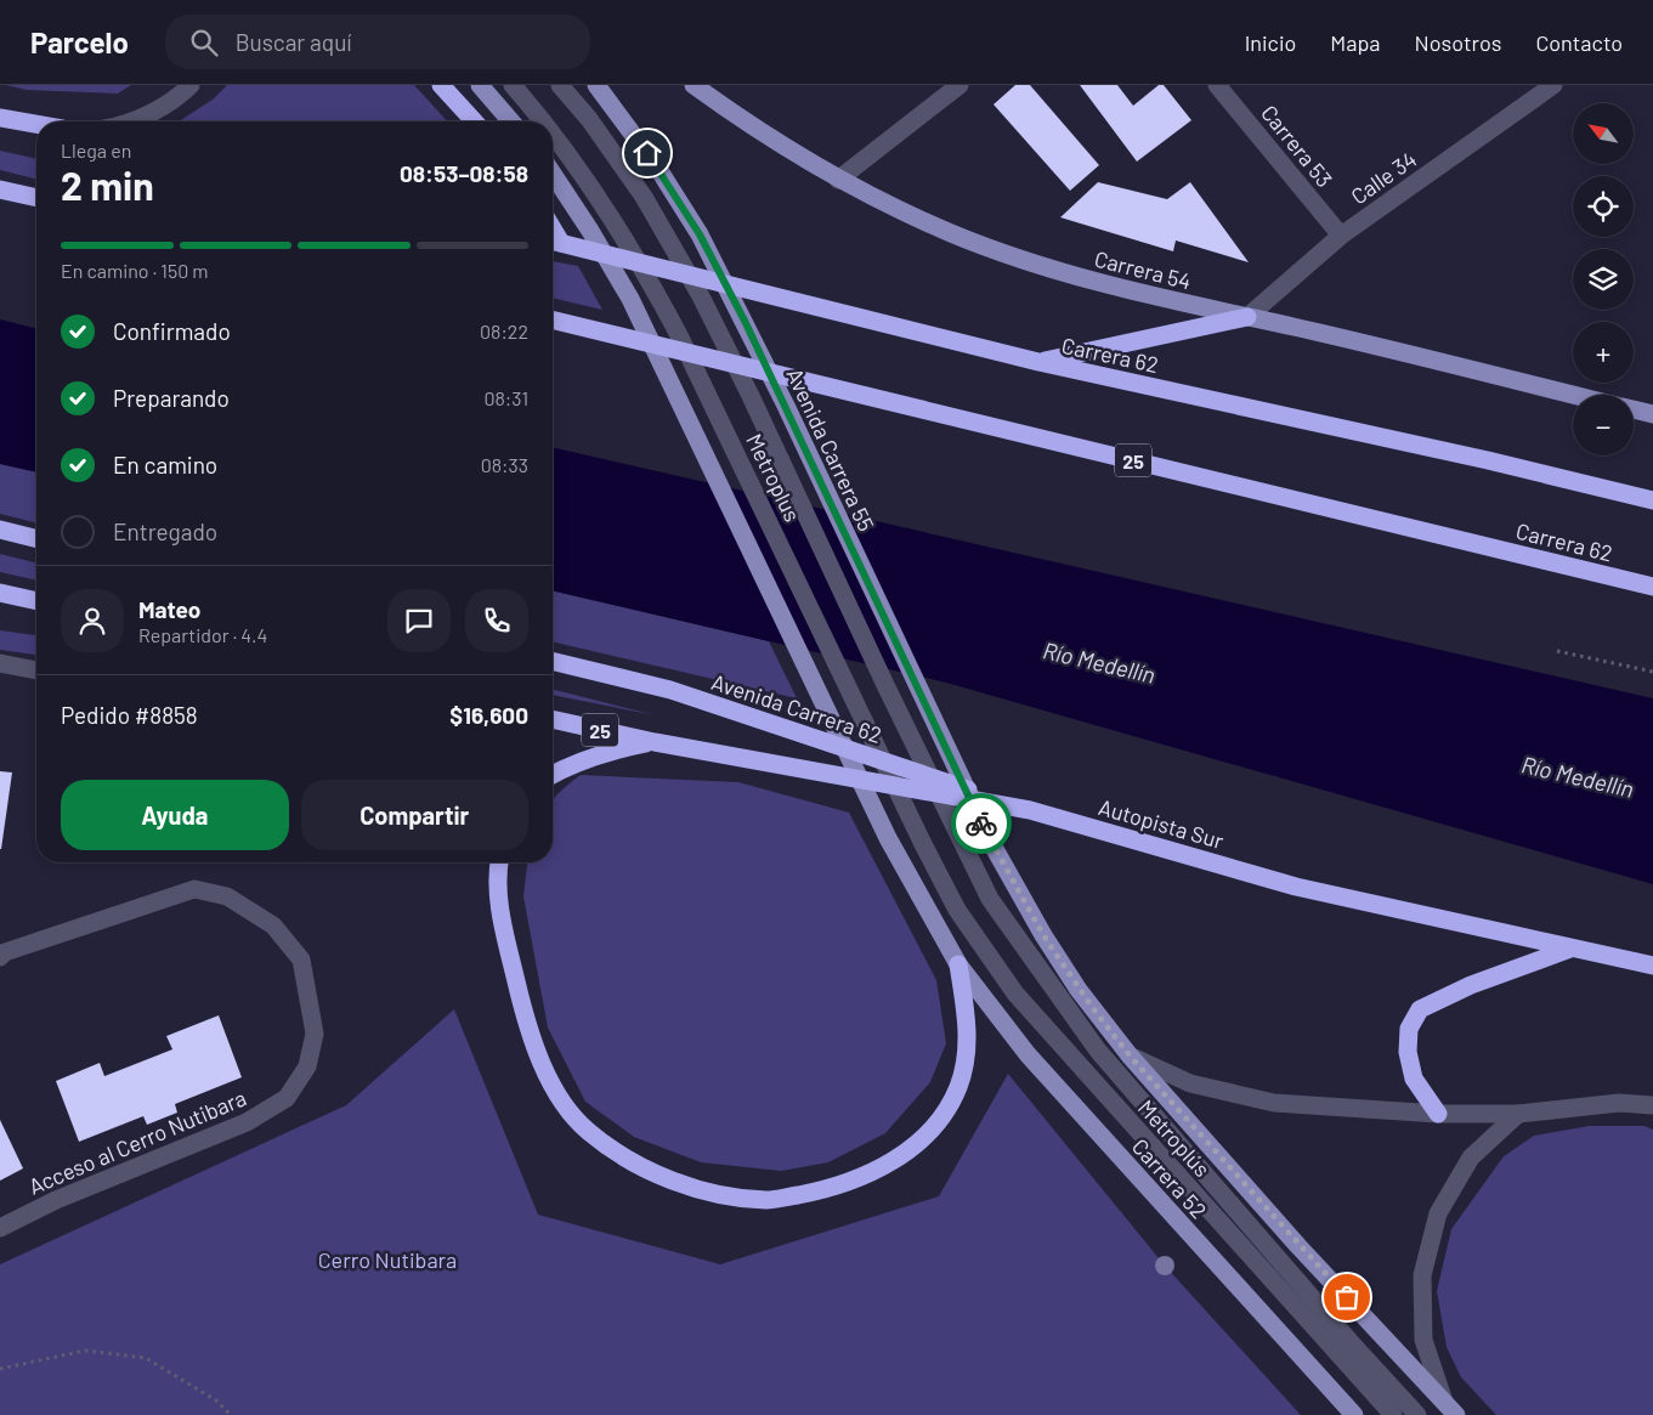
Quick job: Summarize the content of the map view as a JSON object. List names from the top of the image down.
{
  "streets": {
    "highway": [
      "Carrera 62",
      "25",
      "Avenida Carrera 62",
      "Autopista Sur"
    ],
    "main road": ["Carrera 54", "Avenida Carrera 55", "Carrera 52"],
    "street": [
      "Carrera 53",
      "Calle 34",
      "Metroplus",
      "Metroplús",
      "Acceso al Cerro Nutibara"
    ]
  },
  "crossings": [
    ["Carrera 53", "Calle 34"],
    ["Calle 34", "Carrera 54"],
    ["25", "Autopista Sur"],
    ["Metroplus", "Metroplús"],
    ["Avenida Carrera 62", "Autopista Sur"]
  ],
  "water": ["Río Medellín"],
  "parks": ["Cerro Nutibara"],
  "north": "top left",
  "page": {
    "header": "Parcelo",
    "search": "Buscar aquí",
    "nav": [
      "Inicio",
      "Mapa",
      "Nosotros",
      "Contacto"
    ],
    "map_buttons": ["+", "−"],
    "heading": ["2 min", "Llega en", "08:53–08:58"],
    "panel": [
      "Mateo",
      "Repartidor · 4.4",
      "Pedido #8858",
      "$16,600"
    ],
    "bar": "En camino · 150 m",
    "list": [
      ["Confirmado", "08:22"],
      ["Preparando", "08:31"],
      ["En camino", "08:33"],
      "Entregado"
    ],
    "buttons": ["Ayuda", "Compartir"]
  }
}
